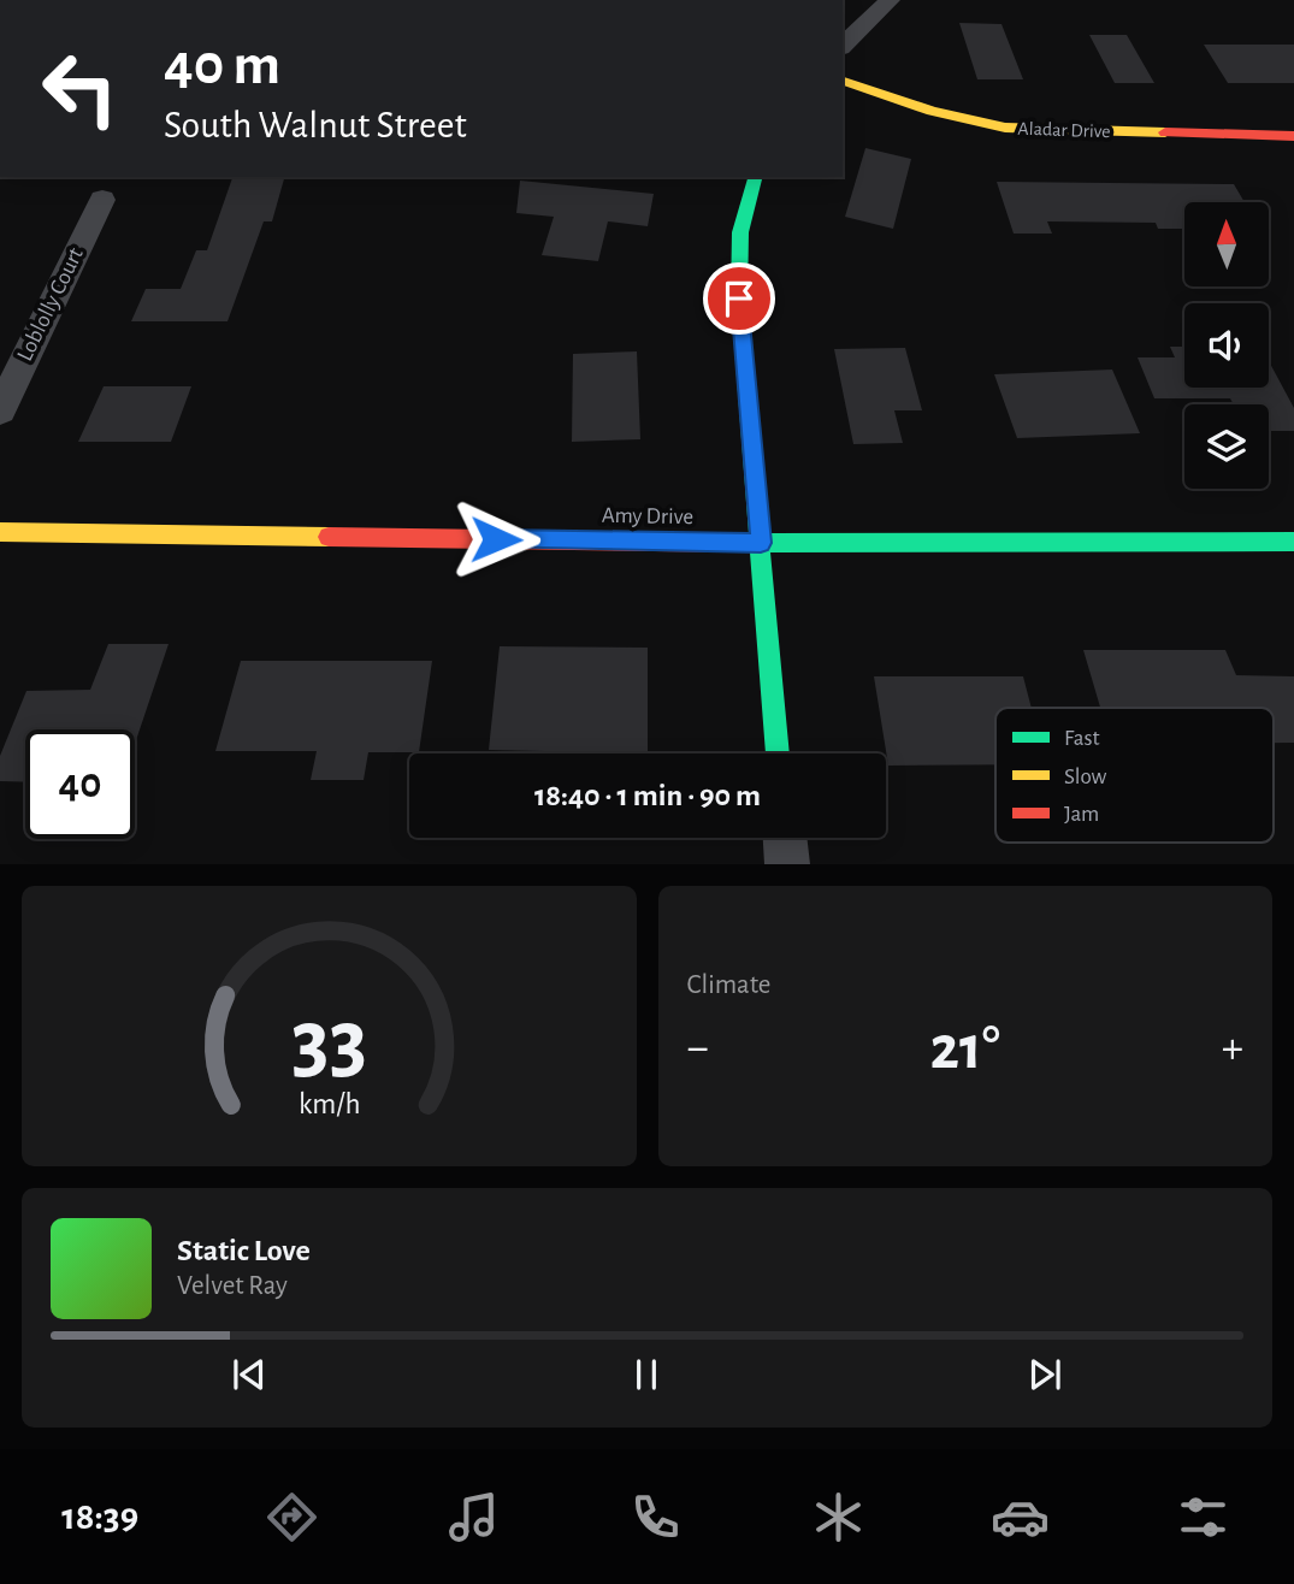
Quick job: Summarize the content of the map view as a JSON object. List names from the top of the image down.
{
  "streets": {
    "street": ["Aladar Drive", "Loblolly Court", "Amy Drive"]
  },
  "legend": ["Fast", "Slow", "Jam"],
  "north": "top",
  "page": {
    "turn": ["40 m", "South Walnut Street"],
    "limit": "40",
    "trip": "18:40 · 1 min · 90 m",
    "tile": "Climate",
    "heat": ["−", "21°", "+"],
    "song": ["Static Love", "Velvet Ray"],
    "tabs": "18:39",
    "gauge": ["33", "km/h"]
  }
}
